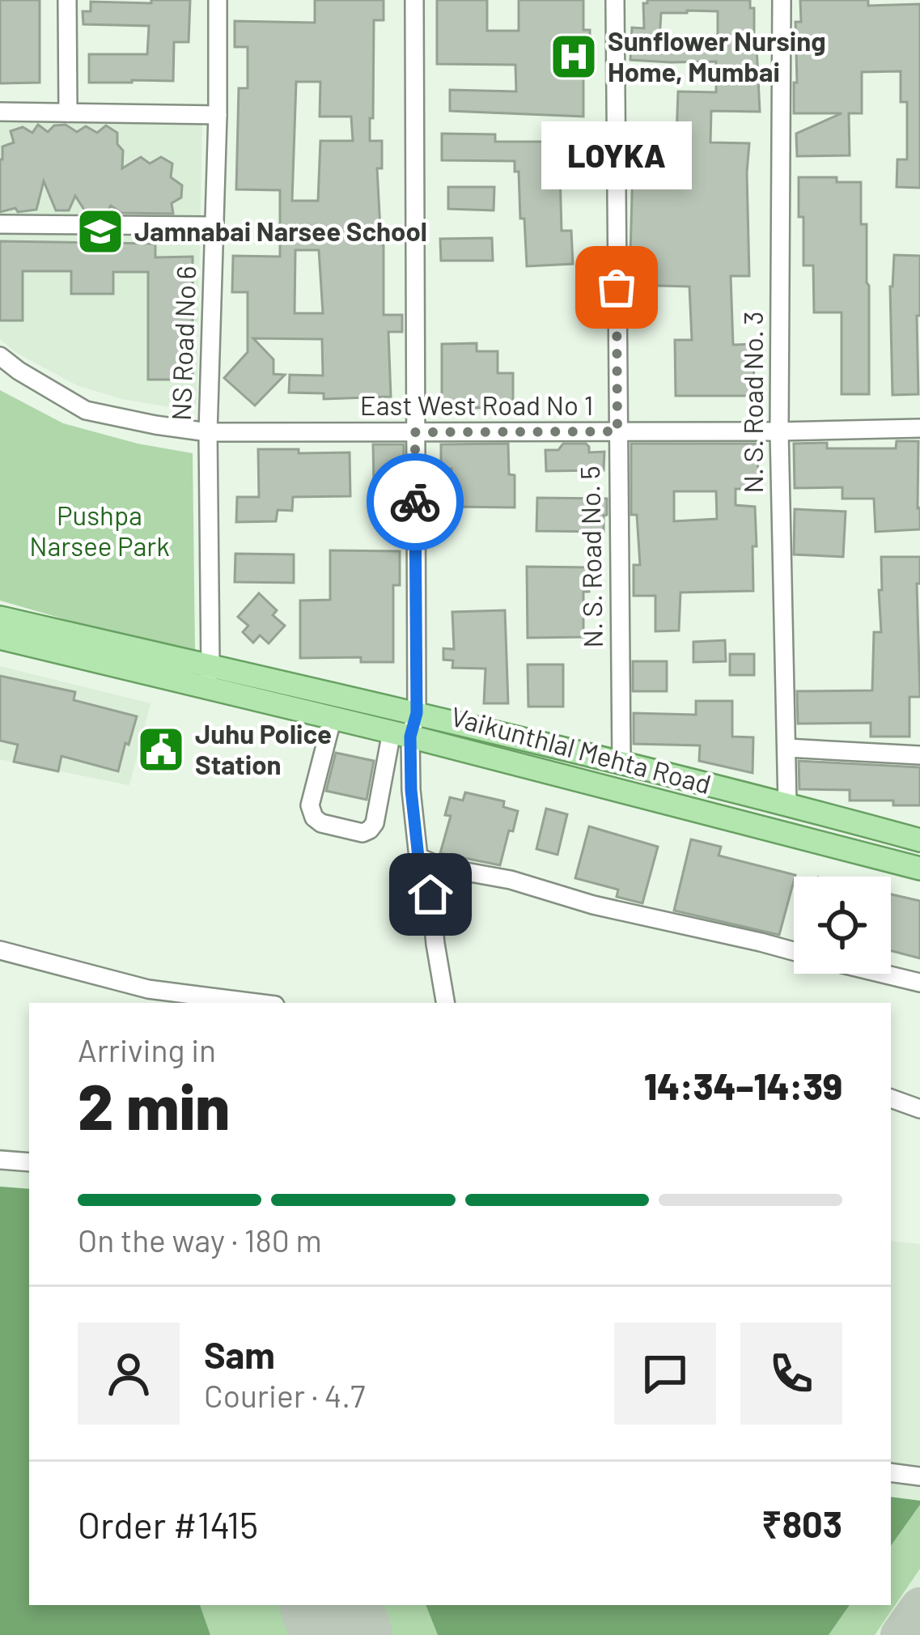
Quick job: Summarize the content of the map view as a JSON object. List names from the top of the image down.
{
  "streets": {
    "main road": ["Vaikunthlal Mehta Road"],
    "street": [
      "NS Road No 6",
      "N. S. Road No. 3",
      "East West Road No 1",
      "N. S. Road No. 5"
    ]
  },
  "crossings": [
    ["NS Road No 6", "East West Road No 1"],
    ["NS Road No 6", "Vaikunthlal Mehta Road"],
    ["N. S. Road No. 3", "East West Road No 1"],
    ["N. S. Road No. 3", "Vaikunthlal Mehta Road"],
    ["East West Road No 1", "N. S. Road No. 5"],
    ["N. S. Road No. 5", "Vaikunthlal Mehta Road"]
  ],
  "parks": ["Pushpa Narsee Park"],
  "places": {
    "hospital": ["Sunflower Nursing Home, Mumbai"],
    "school or university": ["Jamnabai Narsee School"],
    "other": ["LOYKA"],
    "public building": ["Juhu Police Station"]
  },
  "page": {
    "bubble": "LOYKA",
    "heading": ["2 min", "Arriving in", "14:34–14:39"],
    "panel": [
      "Sam",
      "Courier · 4.7",
      "Order #1415",
      "₹803"
    ],
    "bar": "On the way · 180 m"
  }
}
